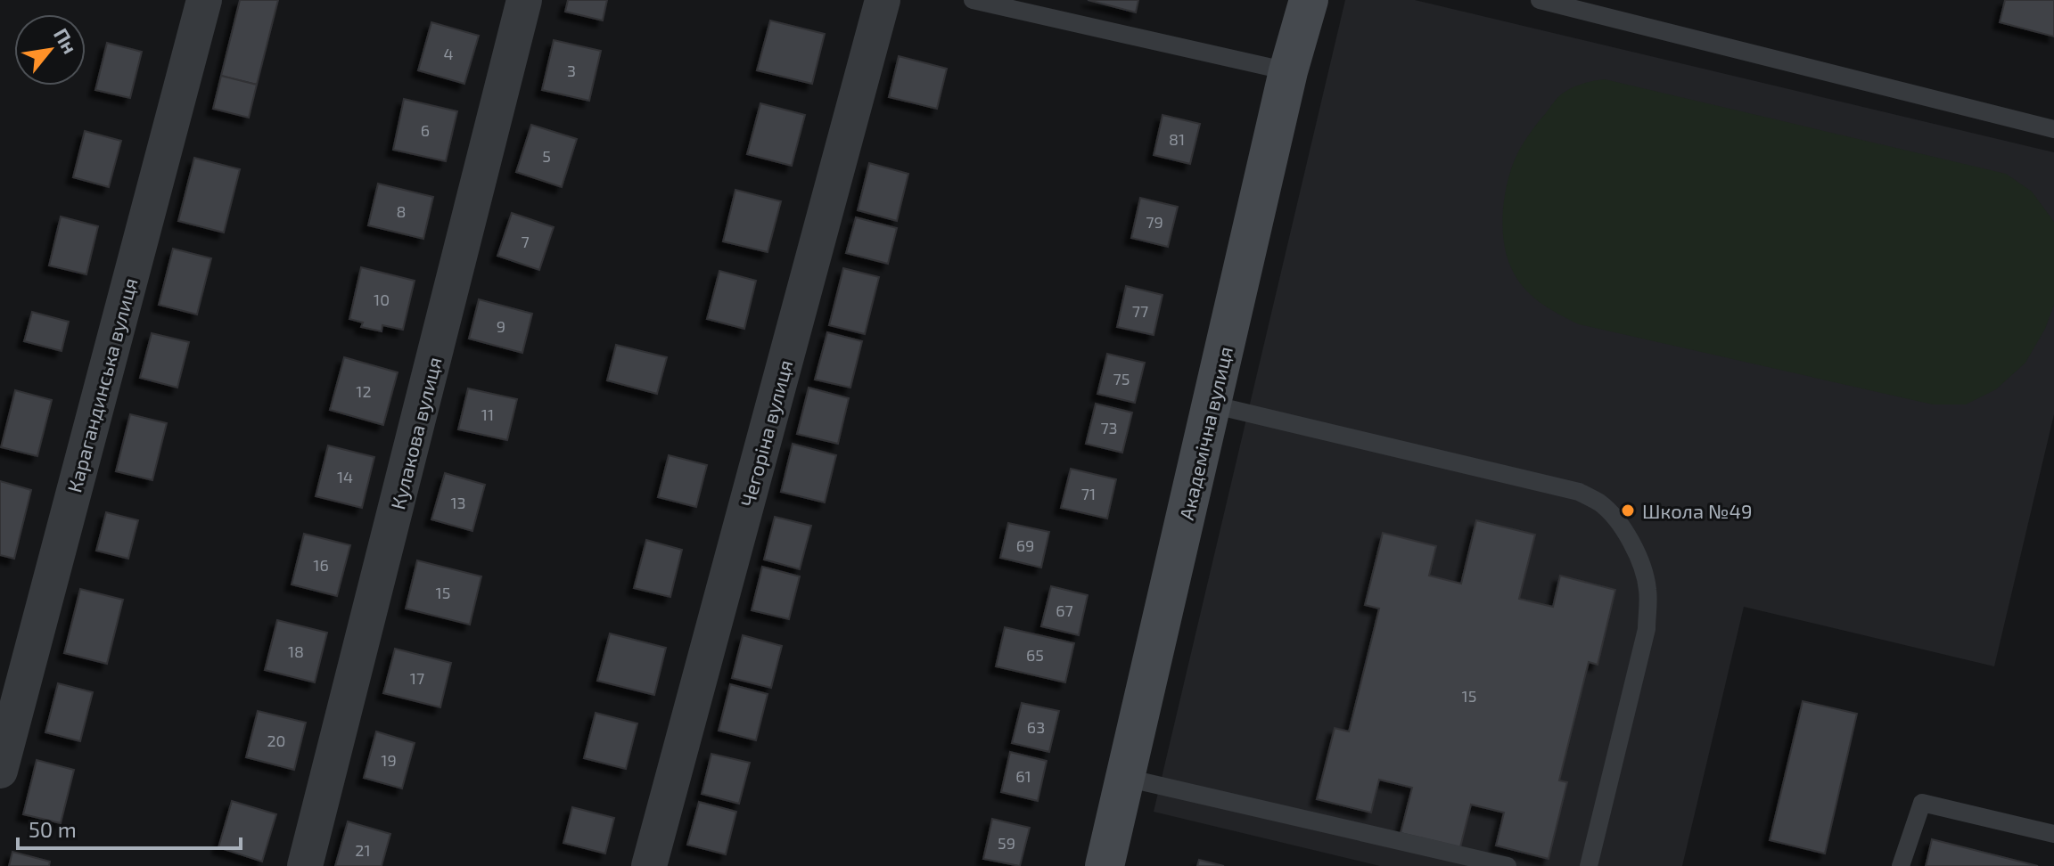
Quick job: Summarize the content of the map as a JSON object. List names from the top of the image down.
{
  "streets": {
    "main road": ["Академічна вулиця"],
    "street": ["Карагандинська вулиця", "Кулакова вулиця", "Чегоріна вулиця"]
  },
  "places": ["Школа №49"],
  "house_numbers": [
    "4",
    "3",
    "6",
    "81",
    "5",
    "8",
    "79",
    "7",
    "10",
    "77",
    "9",
    "75",
    "12",
    "11",
    "73",
    "14",
    "71",
    "13",
    "69",
    "16",
    "15",
    "67",
    "18",
    "65",
    "17",
    "15",
    "63",
    "20",
    "19",
    "61",
    "59",
    "21"
  ],
  "scale_bar": "50 m",
  "north": "top right"
}
